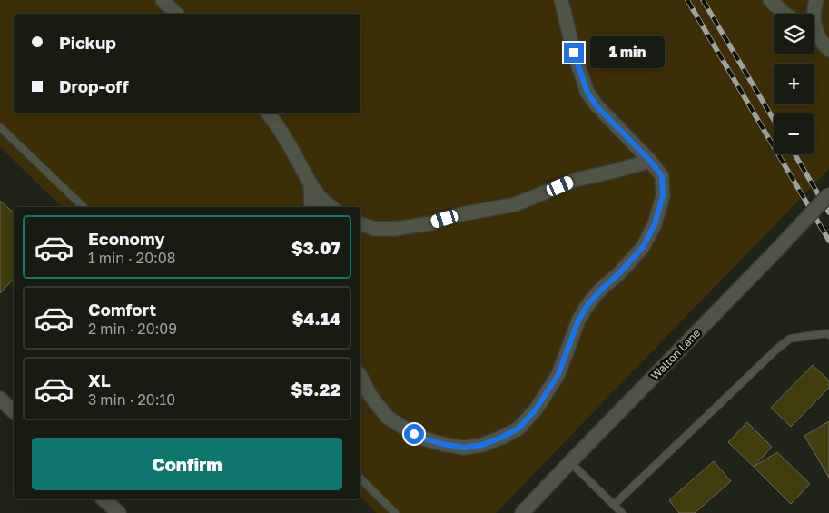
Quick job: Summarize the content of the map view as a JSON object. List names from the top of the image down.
{
  "streets": {
    "street": ["Walton Lane"]
  },
  "page": {
    "map_buttons": ["+", "−"],
    "banner": ["Pickup", "Drop-off"],
    "bubble": "1 min",
    "list": [
      {
        "name": "Economy",
        "note": "1 min · 20:08",
        "value": "$3.07"
      },
      {
        "name": "Comfort",
        "note": "2 min · 20:09",
        "value": "$4.14"
      },
      {
        "name": "XL",
        "note": "3 min · 20:10",
        "value": "$5.22"
      }
    ],
    "buttons": "Confirm"
  }
}
